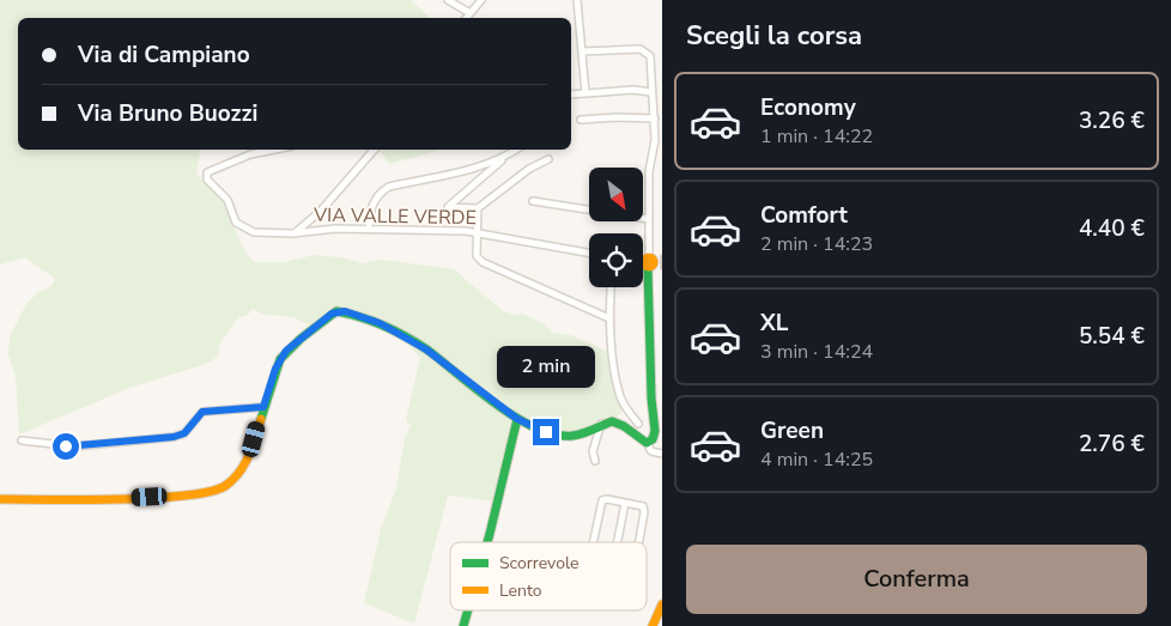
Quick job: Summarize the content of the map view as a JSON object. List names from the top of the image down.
{
  "streets": {
    "street": ["VIA VALLE VERDE"]
  },
  "legend": ["Scorrevole", "Lento"],
  "north": "bottom right",
  "page": {
    "heading": "Scegli la corsa",
    "banner": ["Via di Campiano", "Via Bruno Buozzi"],
    "list": [
      {
        "name": "Economy",
        "note": "1 min · 14:22",
        "value": "3.26 €"
      },
      {
        "name": "Comfort",
        "note": "2 min · 14:23",
        "value": "4.40 €"
      },
      {
        "name": "XL",
        "note": "3 min · 14:24",
        "value": "5.54 €"
      },
      {
        "name": "Green",
        "note": "4 min · 14:25",
        "value": "2.76 €"
      }
    ],
    "bubble": "2 min",
    "buttons": "Conferma"
  }
}
